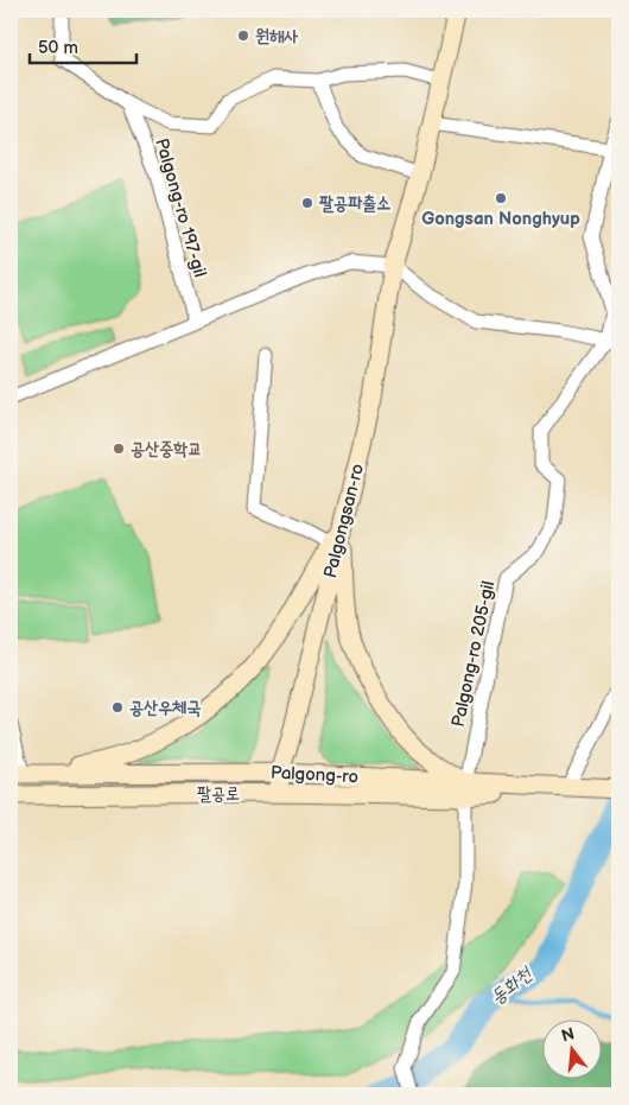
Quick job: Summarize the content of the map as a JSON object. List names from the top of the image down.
{
  "streets": {
    "main road": ["Palgongsan-ro", "Palgong-ro", "팔공로"],
    "street": ["Palgong-ro 197-gil", "Palgong-ro 205-gil"]
  },
  "crossings": [
    ["Palgongsan-ro", "Palgong-ro"],
    ["Palgongsan-ro", "팔공로"],
    ["Palgong-ro 205-gil", "Palgong-ro"],
    ["Palgong-ro 205-gil", "팔공로"],
    ["Palgong-ro", "팔공로"]
  ],
  "water": ["동화천"],
  "places": [
    "원해사",
    "Gongsan Nonghyup",
    "팔공파출소",
    "공산중학교",
    "공산우체국"
  ],
  "scale_bar": "50 m",
  "north": "top"
}
